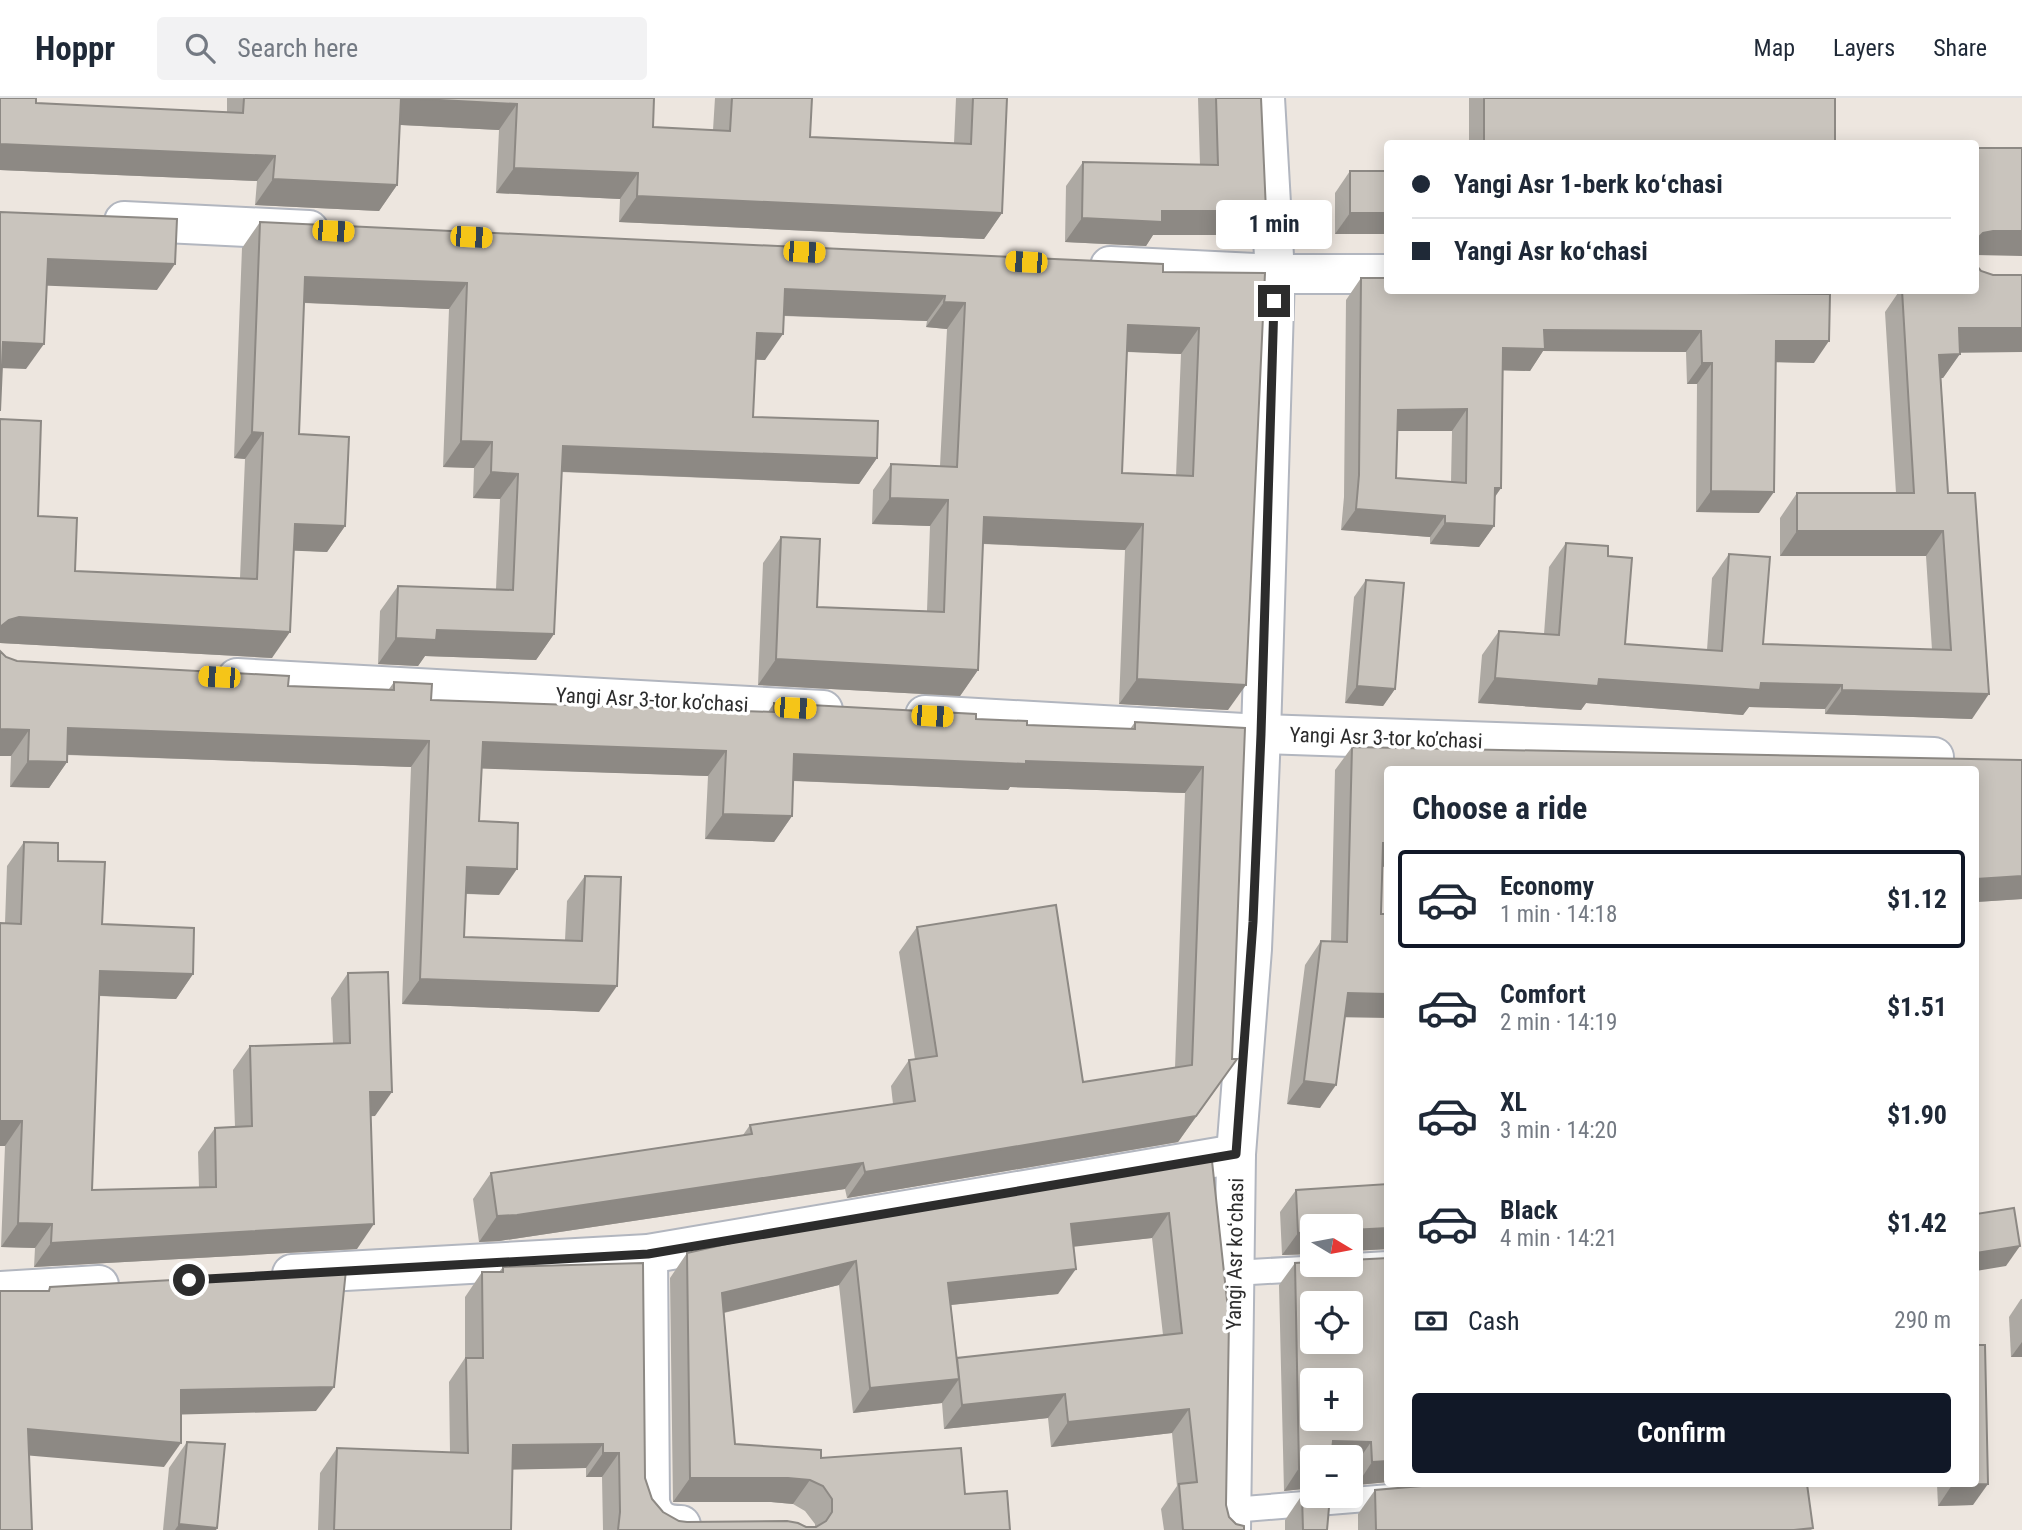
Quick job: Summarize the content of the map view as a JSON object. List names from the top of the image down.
{
  "streets": {
    "street": ["Yangi Asr 3-tor koʼchasi", "Yangi Asr koʻchasi"]
  },
  "crossings": [
    ["Yangi Asr 3-tor koʼchasi", "Yangi Asr koʻchasi"]
  ],
  "north": "right",
  "page": {
    "header": "Hoppr",
    "search": "Search here",
    "nav": ["Map", "Layers", "Share"],
    "banner": ["Yangi Asr 1-berk koʻchasi", "Yangi Asr koʻchasi"],
    "bubble": "1 min",
    "heading": "Choose a ride",
    "list": [
      {
        "name": "Economy",
        "note": "1 min · 14:18",
        "value": "$1.12"
      },
      {
        "name": "Comfort",
        "note": "2 min · 14:19",
        "value": "$1.51"
      },
      {
        "name": "XL",
        "note": "3 min · 14:20",
        "value": "$1.90"
      },
      {
        "name": "Black",
        "note": "4 min · 14:21",
        "value": "$1.42"
      }
    ],
    "map_buttons": ["+", "−"],
    "pay": ["Cash", "290 m"],
    "buttons": "Confirm"
  }
}
